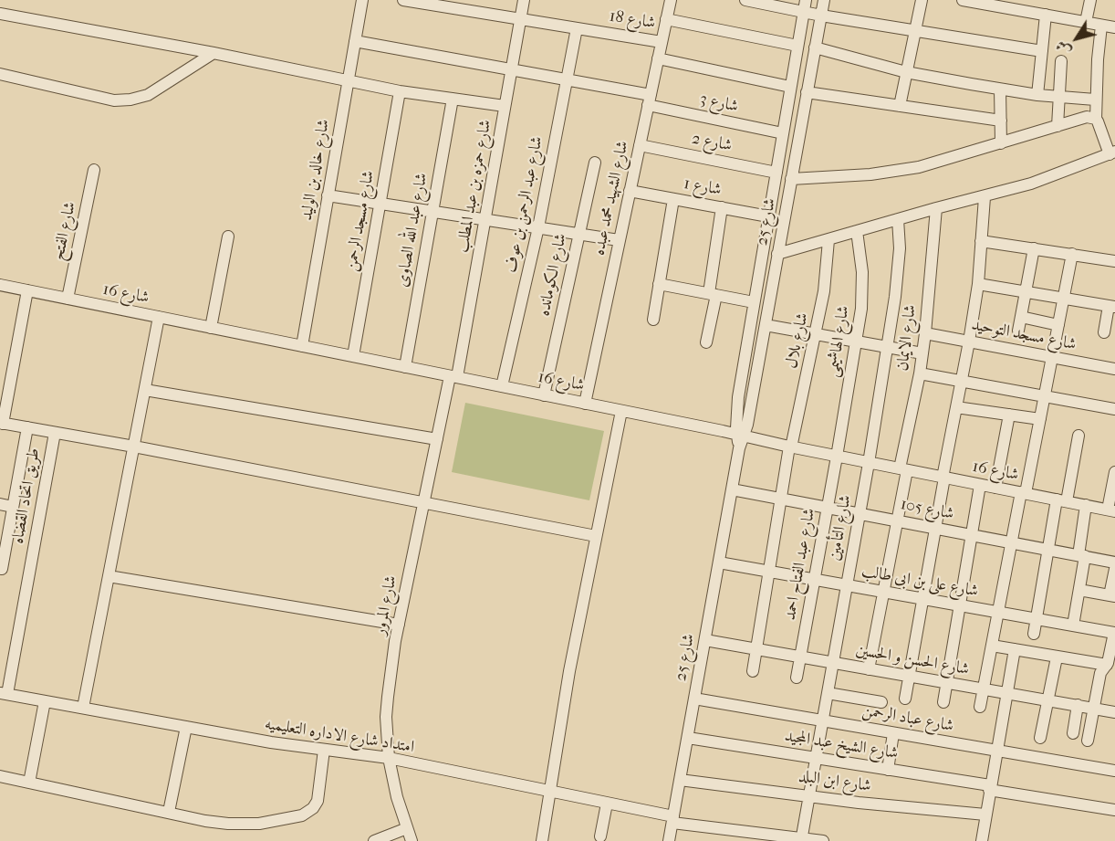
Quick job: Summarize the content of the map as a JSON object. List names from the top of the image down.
{
  "streets": {
    "street": [
      "شارع 18",
      "شارع 3",
      "شارع 2",
      "شارع خالد بن الوليد",
      "شارع حمزه بن عبد المطلب",
      "شارع 1",
      "شارع الشهيد محمد عبده",
      "شارع عبد الرحمن بن عوف",
      "شارع مسجد الرحمن",
      "شارع 25",
      "شارع عبد الله الصاوى",
      "شارع الفتح",
      "شارع الكومانده",
      "شارع 16",
      "شارع مسجد التوحيد",
      "شارع الايمان",
      "شارع بلال",
      "شارع الهاشيمى",
      "طريق اتحاد القضاه",
      "شارع 105",
      "شارع التأمين",
      "شارع عبد الفتاح احمد",
      "شارع على بن ابى طالب",
      "شارع المرور",
      "شارع الحسن و الحسين",
      "شارع عباد الرحمن",
      "امتداد شارع الاداره التعليميه",
      "شارع الشيخ عبد المجيد",
      "شارع ابن البلد"
    ]
  },
  "crossings": [
    ["شارع 18", "شارع حمزه بن عبد المطلب"],
    ["شارع 18", "شارع الشهيد محمد عبده"],
    ["شارع 18", "شارع عبد الرحمن بن عوف"],
    ["شارع 3", "شارع خالد بن الوليد"],
    ["شارع 3", "شارع حمزه بن عبد المطلب"],
    ["شارع 3", "شارع الشهيد محمد عبده"],
    ["شارع 3", "شارع عبد الرحمن بن عوف"],
    ["شارع 3", "شارع 25"],
    ["شارع 2", "شارع الشهيد محمد عبده"],
    ["شارع 2", "شارع 25"],
    ["شارع خالد بن الوليد", "شارع 16"],
    ["شارع حمزه بن عبد المطلب", "شارع 16"],
    ["شارع حمزه بن عبد المطلب", "شارع المرور"],
    ["شارع 1", "شارع الشهيد محمد عبده"],
    ["شارع 1", "شارع 25"],
    ["شارع الشهيد محمد عبده", "شارع 16"],
    ["شارع عبد الرحمن بن عوف", "شارع 16"],
    ["شارع مسجد الرحمن", "شارع 16"],
    ["شارع 25", "شارع 16"],
    ["شارع 25", "شارع 105"],
    ["شارع 25", "شارع على بن ابى طالب"],
    ["شارع 25", "شارع الحسن و الحسين"],
    ["شارع 25", "شارع عباد الرحمن"],
    ["شارع 25", "امتداد شارع الاداره التعليميه"],
    ["شارع 25", "شارع الشيخ عبد المجيد"],
    ["شارع 25", "شارع ابن البلد"],
    ["شارع عبد الله الصاوى", "شارع 16"],
    ["شارع الفتح", "شارع 16"],
    ["شارع الكومانده", "شارع 16"],
    ["شارع 16", "شارع الايمان"],
    ["شارع 16", "شارع بلال"],
    ["شارع 16", "شارع الهاشيمى"],
    ["شارع 16", "شارع التأمين"],
    ["شارع 16", "شارع عبد الفتاح احمد"],
    ["شارع 16", "شارع المرور"],
    ["شارع مسجد التوحيد", "شارع الايمان"],
    ["شارع الايمان", "شارع 105"],
    ["شارع الايمان", "شارع على بن ابى طالب"],
    ["شارع الايمان", "شارع الحسن و الحسين"],
    ["شارع بلال", "شارع 105"],
    ["شارع بلال", "شارع على بن ابى طالب"],
    ["شارع بلال", "شارع الحسن و الحسين"],
    ["شارع الهاشيمى", "شارع عبد الفتاح احمد"],
    ["طريق اتحاد القضاه", "امتداد شارع الاداره التعليميه"],
    ["شارع 105", "شارع التأمين"],
    ["شارع 105", "شارع عبد الفتاح احمد"],
    ["شارع التأمين", "شارع على بن ابى طالب"],
    ["شارع التأمين", "شارع الحسن و الحسين"],
    ["شارع التأمين", "شارع عباد الرحمن"],
    ["شارع التأمين", "امتداد شارع الاداره التعليميه"],
    ["شارع التأمين", "شارع الشيخ عبد المجيد"],
    ["شارع التأمين", "شارع ابن البلد"],
    ["شارع عبد الفتاح احمد", "شارع على بن ابى طالب"],
    ["شارع عبد الفتاح احمد", "شارع الحسن و الحسين"],
    ["شارع المرور", "امتداد شارع الاداره التعليميه"]
  ],
  "north": "bottom left"
}
